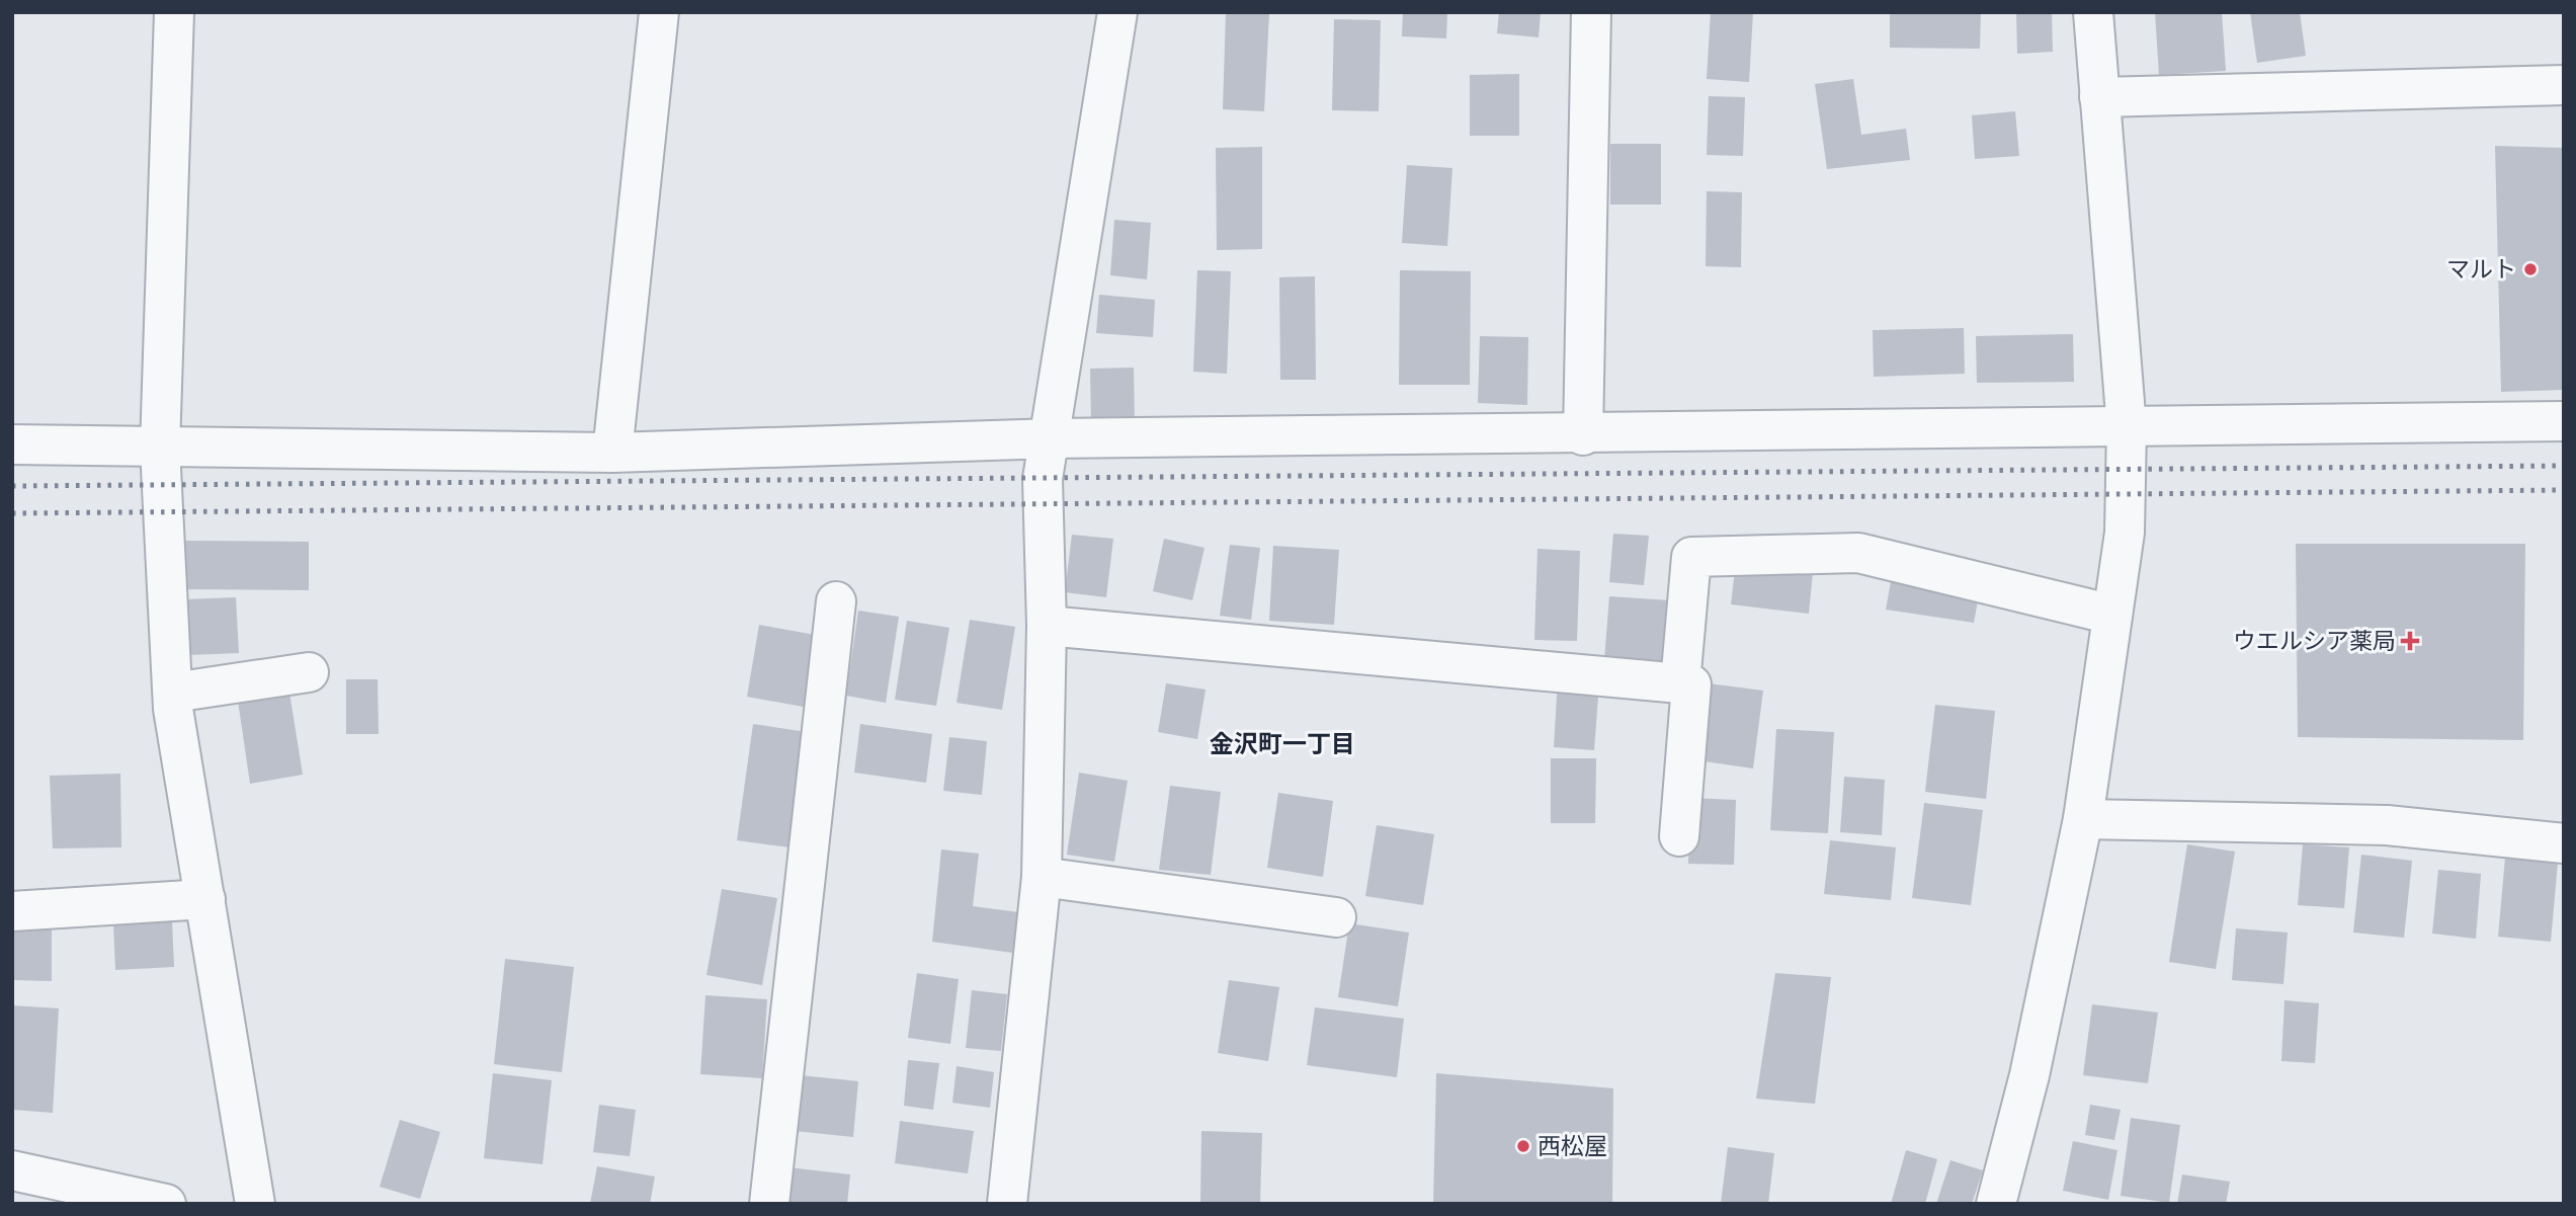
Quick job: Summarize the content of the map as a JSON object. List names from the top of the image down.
{
  "districts": ["金沢町一丁目"],
  "places": {
    "other": ["マルト", "西松屋"],
    "health": ["ウエルシア薬局"]
  }
}
